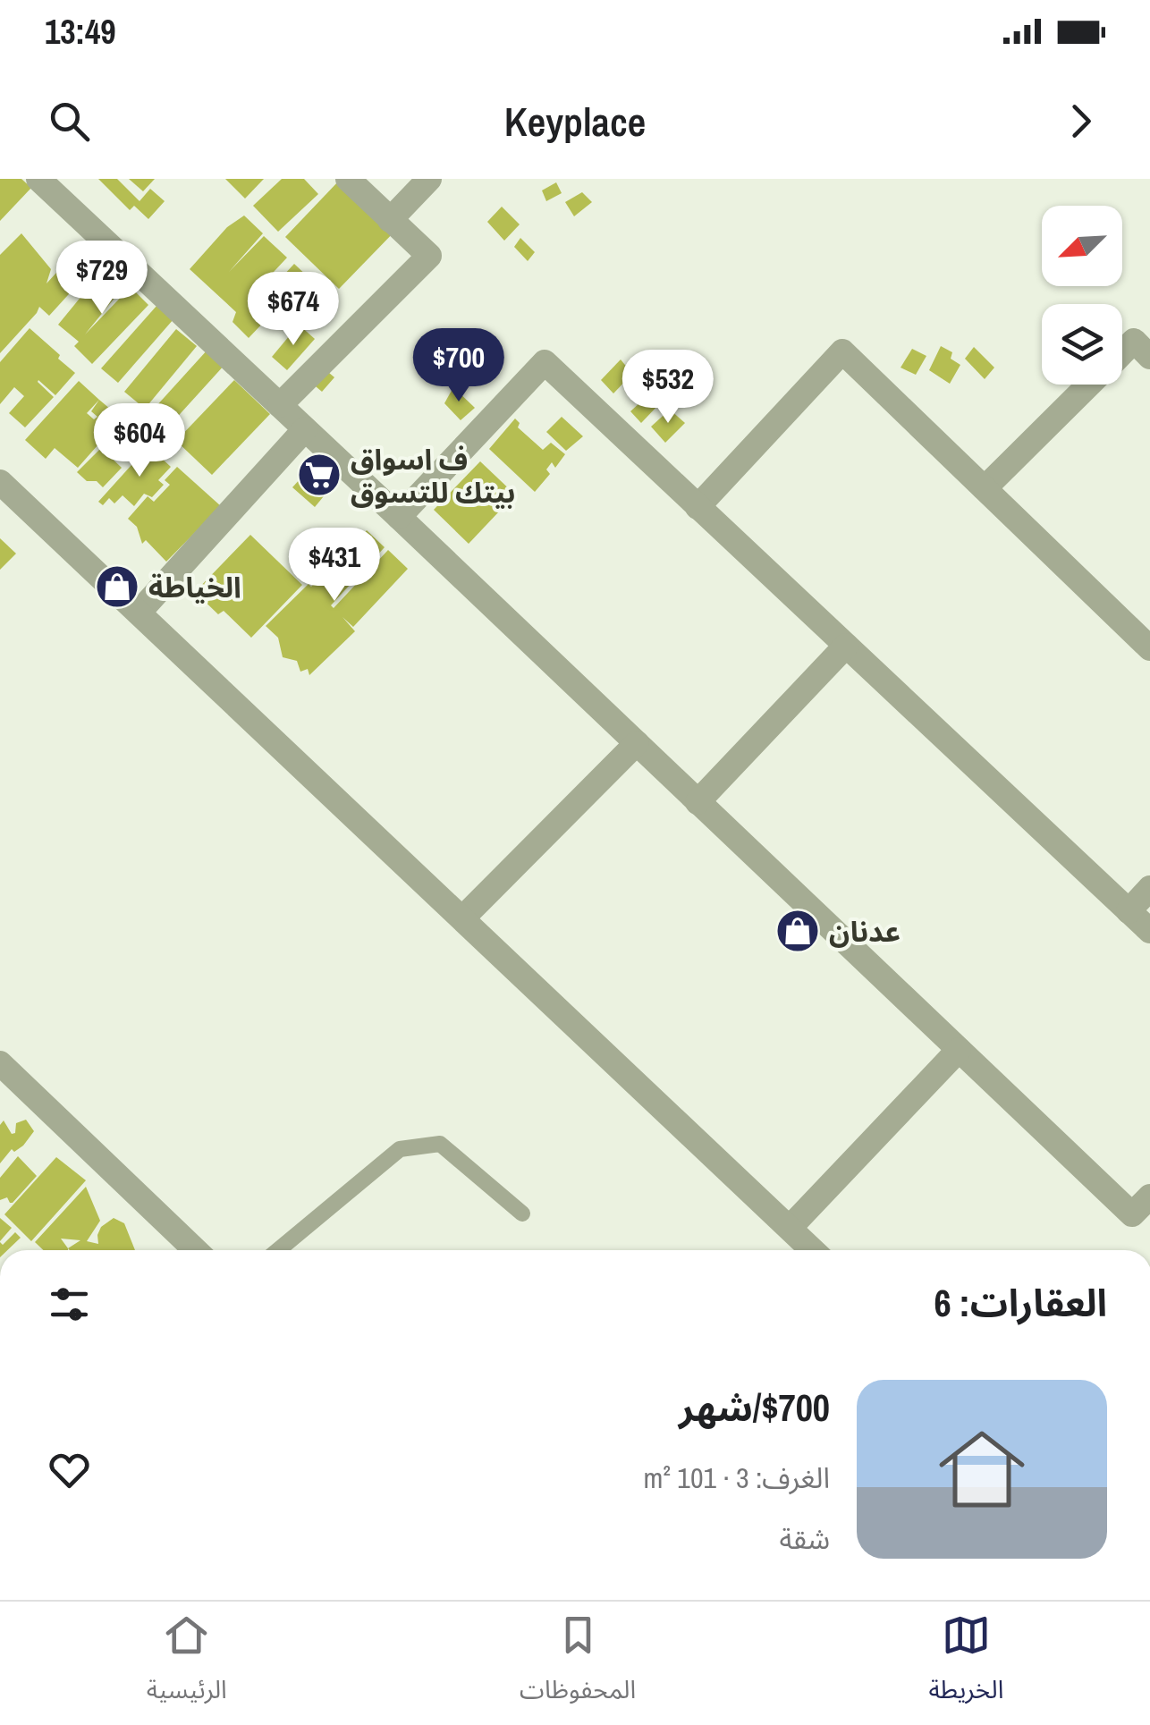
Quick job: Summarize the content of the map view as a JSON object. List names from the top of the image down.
{
  "places": {
    "supermarket": ["ف اسواق بيتك للتسوق"],
    "shop": ["الخياطة", "عدنان"]
  },
  "north": "bottom left",
  "page": {
    "status": "13:49",
    "header": "Keyplace",
    "price": [
      "$729",
      "$674",
      "$700",
      "$532",
      "$604",
      "$431"
    ],
    "heading": "العقارات: 6",
    "list": [
      {
        "name": "$700/شهر",
        "note": "الغرف: 3 · 101 m² · شقة"
      }
    ],
    "tabs": ["الخريطة", "المحفوظات", "الرئيسية"]
  }
}
